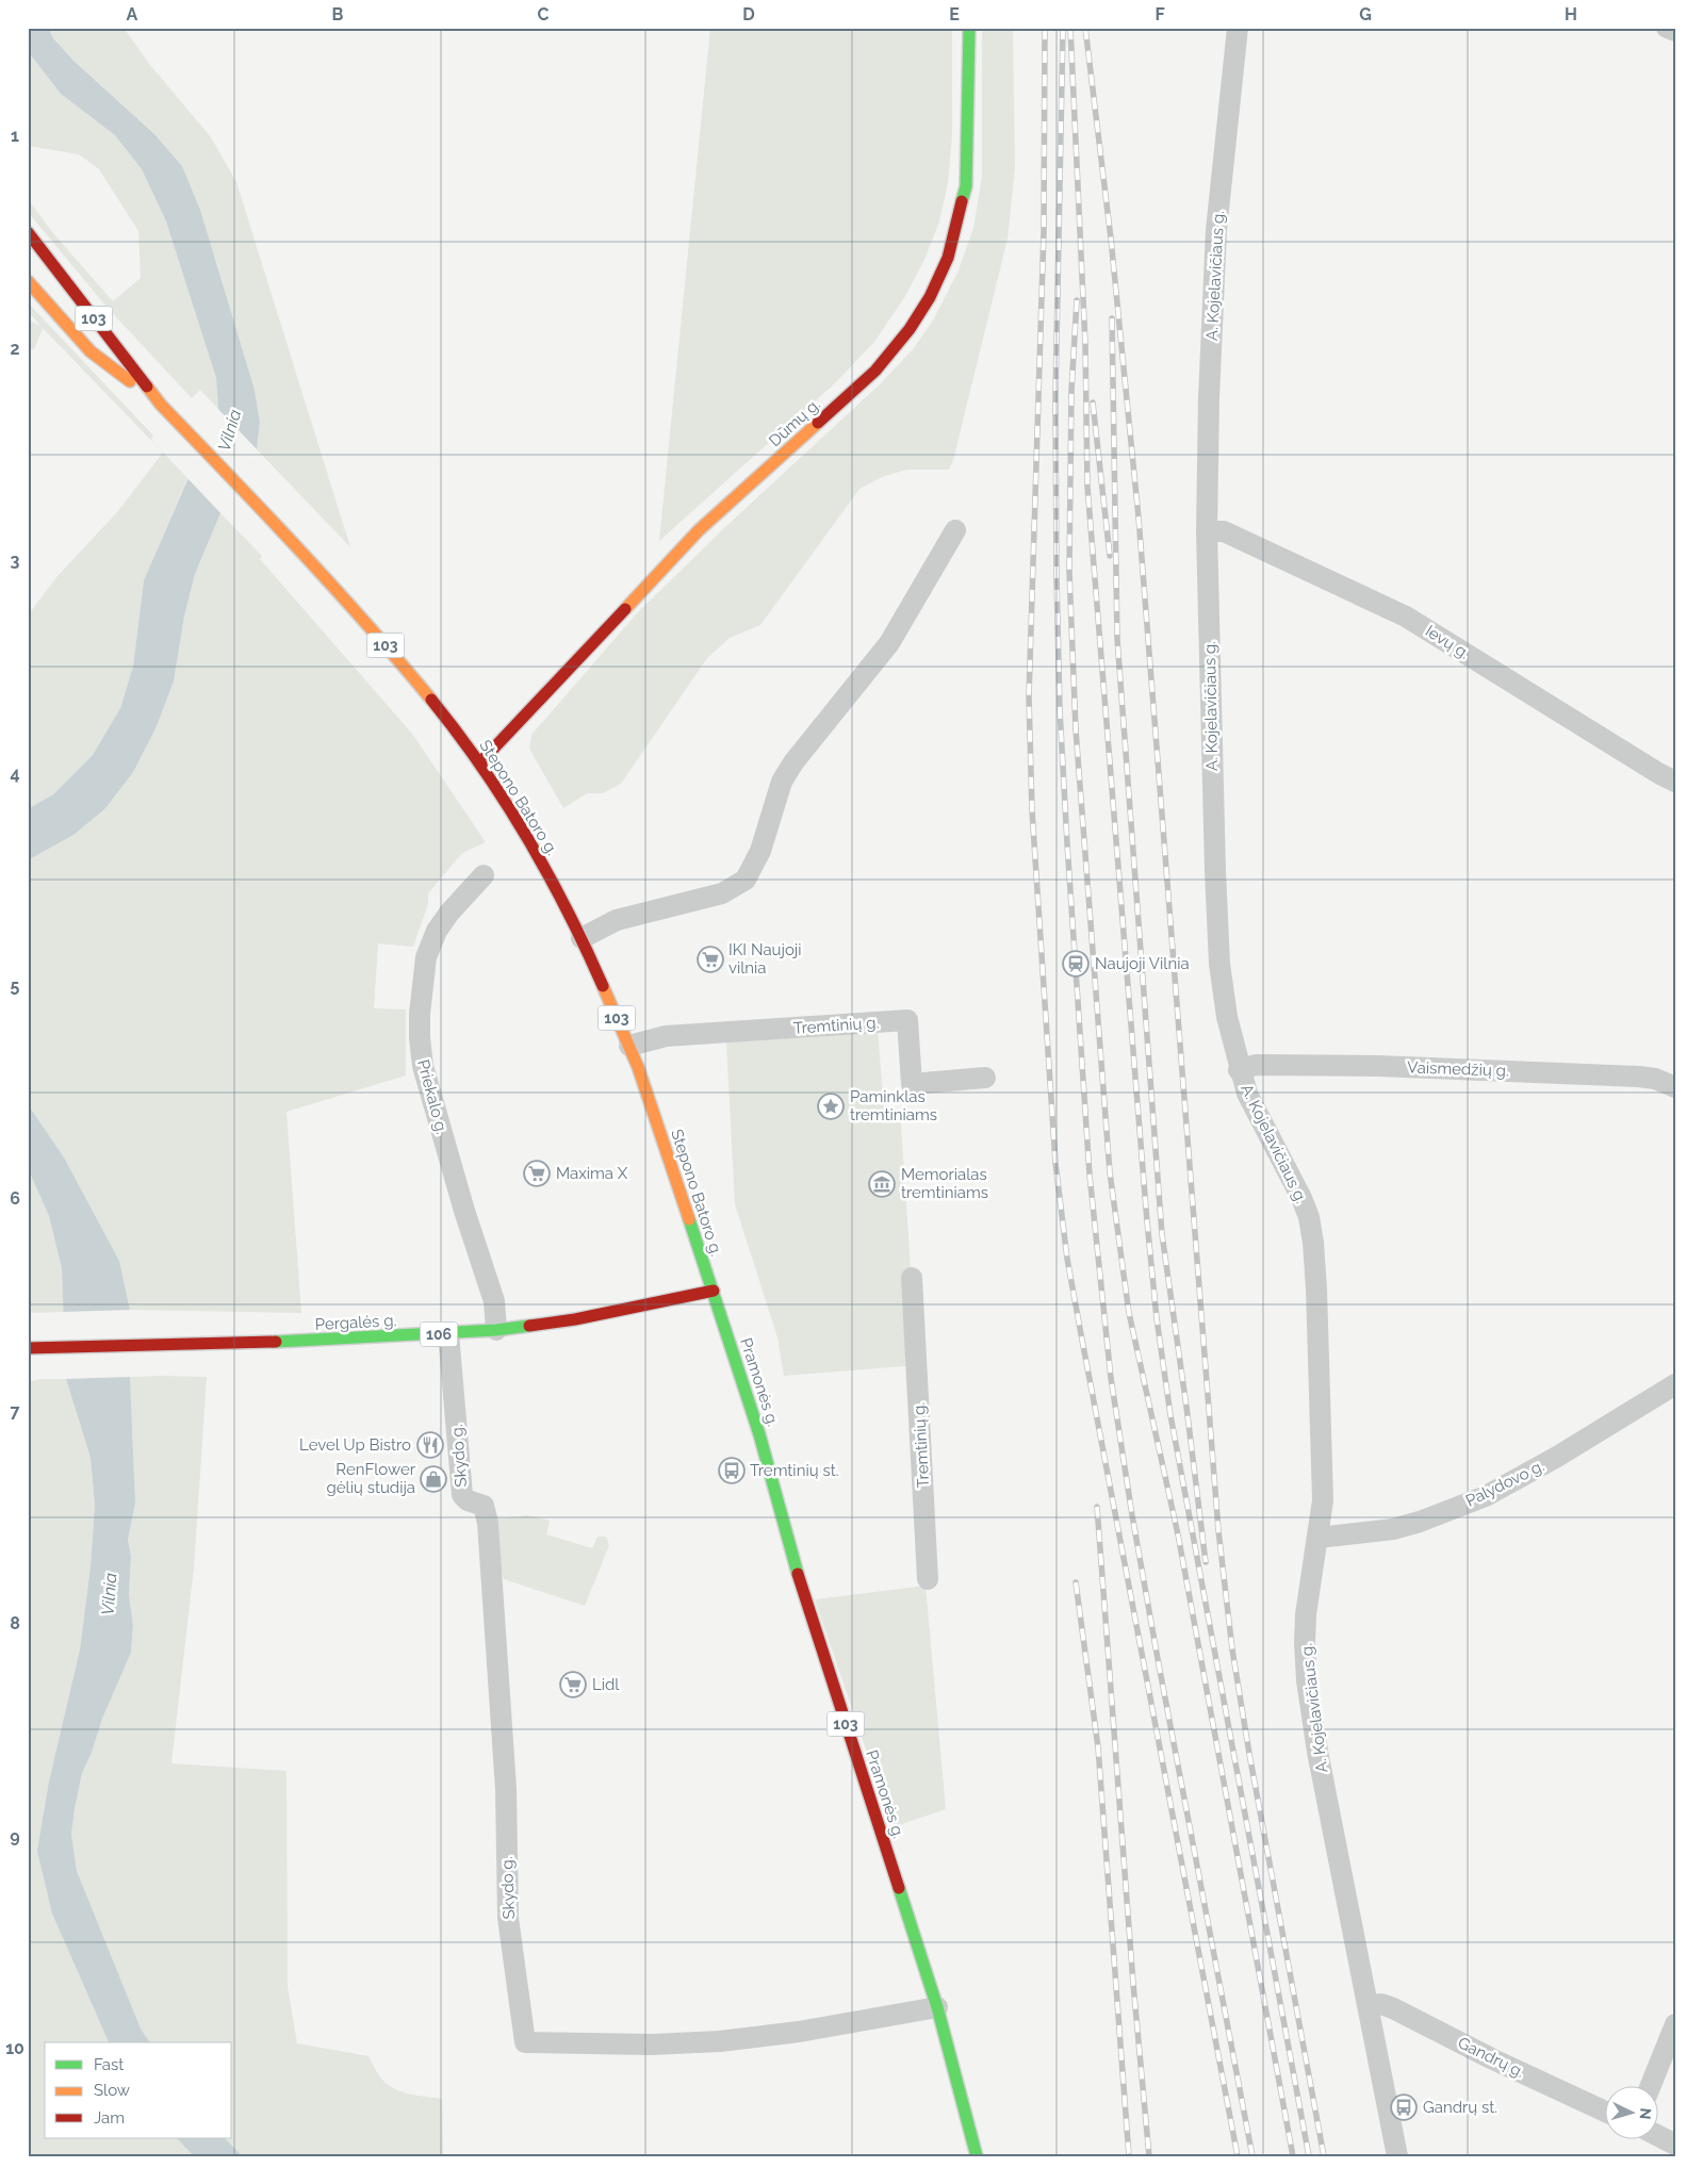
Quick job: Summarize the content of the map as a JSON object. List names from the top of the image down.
{
  "streets": {
    "main road": [
      "103",
      "Dūmų g.",
      "Stepono Batoro g.",
      "Pergalės g.",
      "106",
      "Pramonės g."
    ],
    "street": [
      "A. Kojelavičiaus g.",
      "Ievų g.",
      "Tremtinių g.",
      "Vaismedžių g.",
      "Priekalo g.",
      "Skydo g.",
      "Palydovo g.",
      "Gandrų g."
    ]
  },
  "crossings": [
    ["A. Kojelavičiaus g.", "Ievų g."],
    ["A. Kojelavičiaus g.", "Vaismedžių g."],
    ["A. Kojelavičiaus g.", "Palydovo g."],
    ["A. Kojelavičiaus g.", "Gandrų g."],
    ["Dūmų g.", "Stepono Batoro g."],
    ["Stepono Batoro g.", "Tremtinių g."],
    ["Stepono Batoro g.", "Pergalės g."],
    ["Stepono Batoro g.", "Pramonės g."],
    ["Priekalo g.", "Pergalės g."],
    ["Pergalės g.", "Pramonės g."],
    ["Pergalės g.", "Skydo g."],
    ["Pramonės g.", "Skydo g."]
  ],
  "water": ["Vilnia"],
  "places": {
    "supermarket": ["IKI Naujoji vilnia", "Maxima X", "Lidl"],
    "station": ["Naujoji Vilnia"],
    "place": ["Paminklas tremtiniams"],
    "museum": ["Memorialas tremtiniams"],
    "restaurant": ["Level Up Bistro"],
    "bus stop": ["Tremtinių st.", "Gandrų st."],
    "shop": ["RenFlower gėlių studija"]
  },
  "legend": ["Fast", "Slow", "Jam"],
  "north": "right",
  "grid": {
    "columns": [
      "A",
      "B",
      "C",
      "D",
      "E",
      "F",
      "G",
      "H"
    ],
    "rows": [
      "1",
      "2",
      "3",
      "4",
      "5",
      "6",
      "7",
      "8",
      "9",
      "10"
    ]
  }
}
